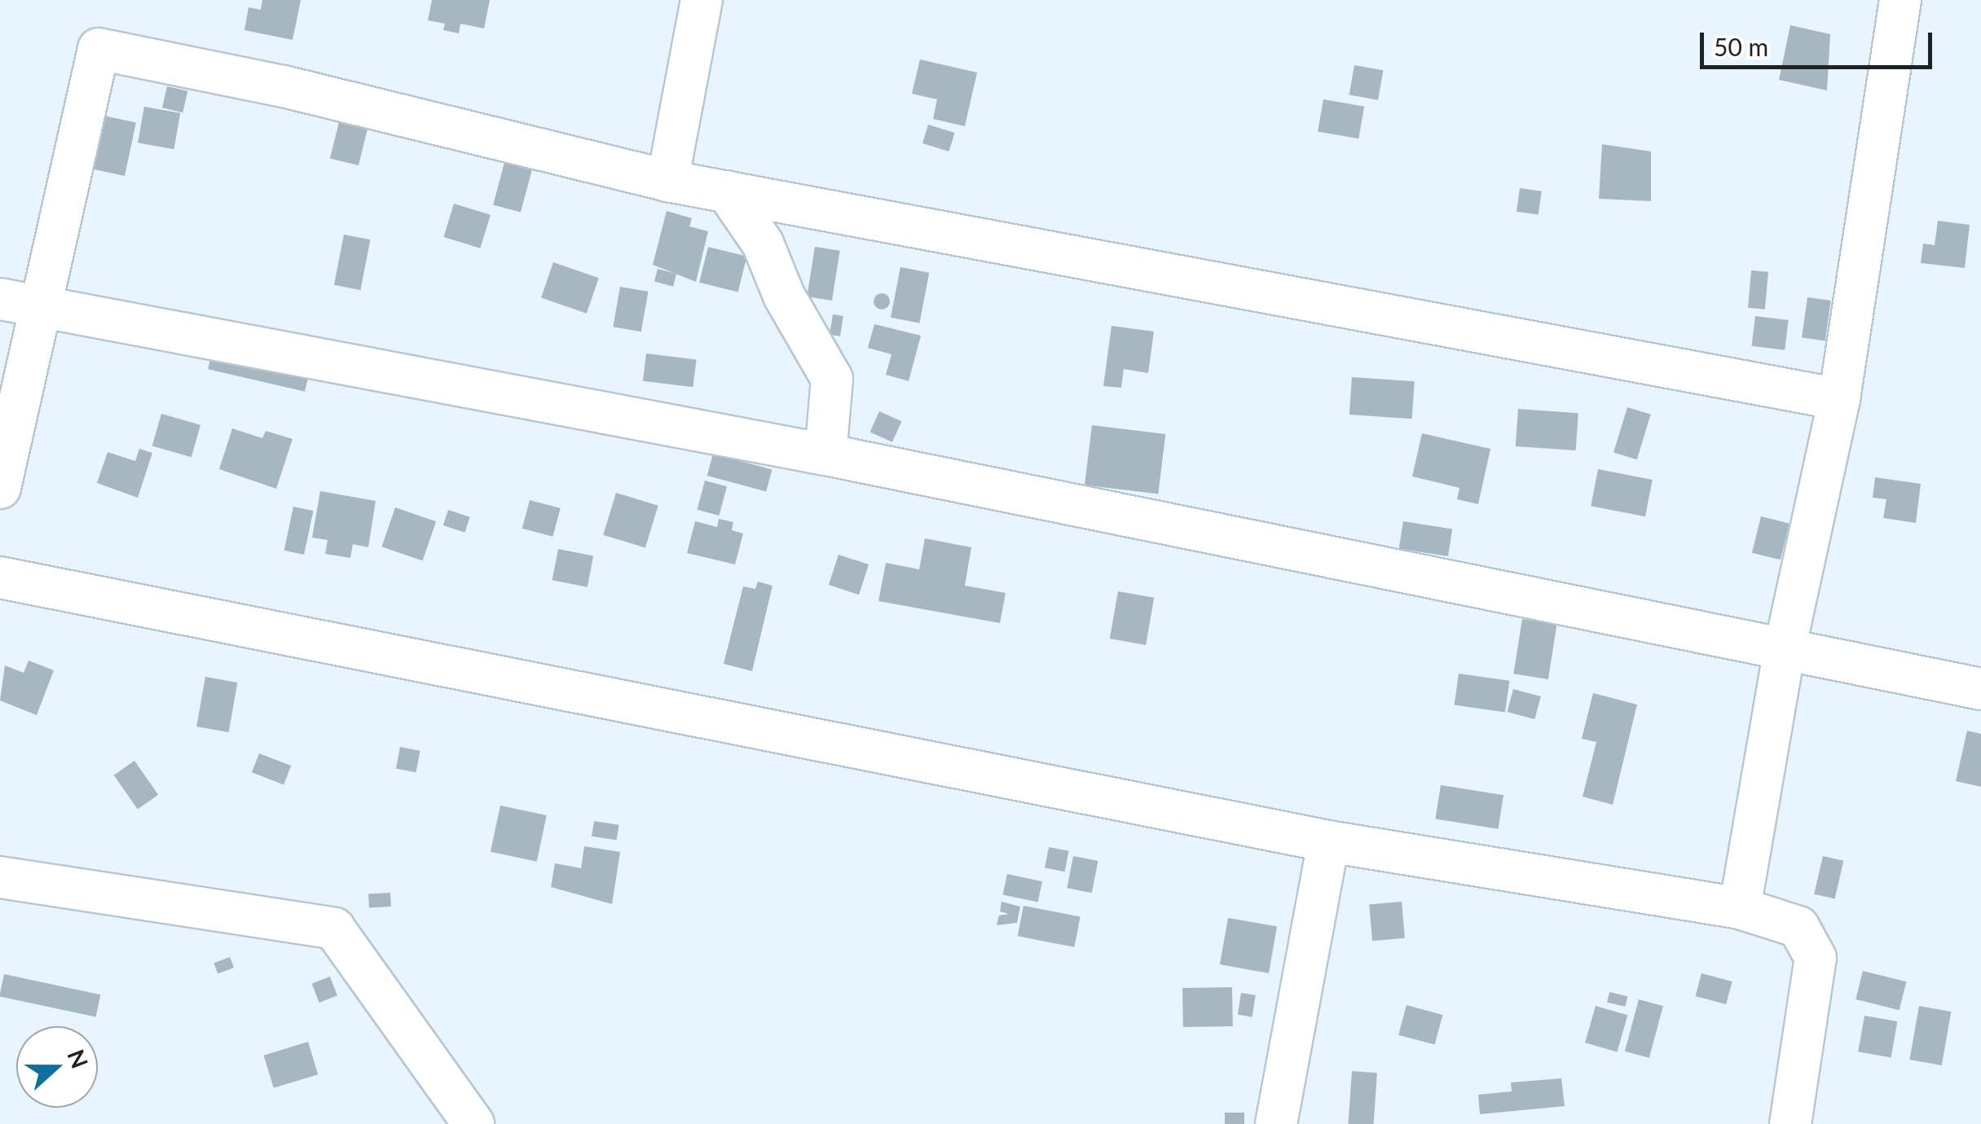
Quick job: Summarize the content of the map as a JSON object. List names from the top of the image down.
{
  "scale_bar": "50 m",
  "north": "right"
}
